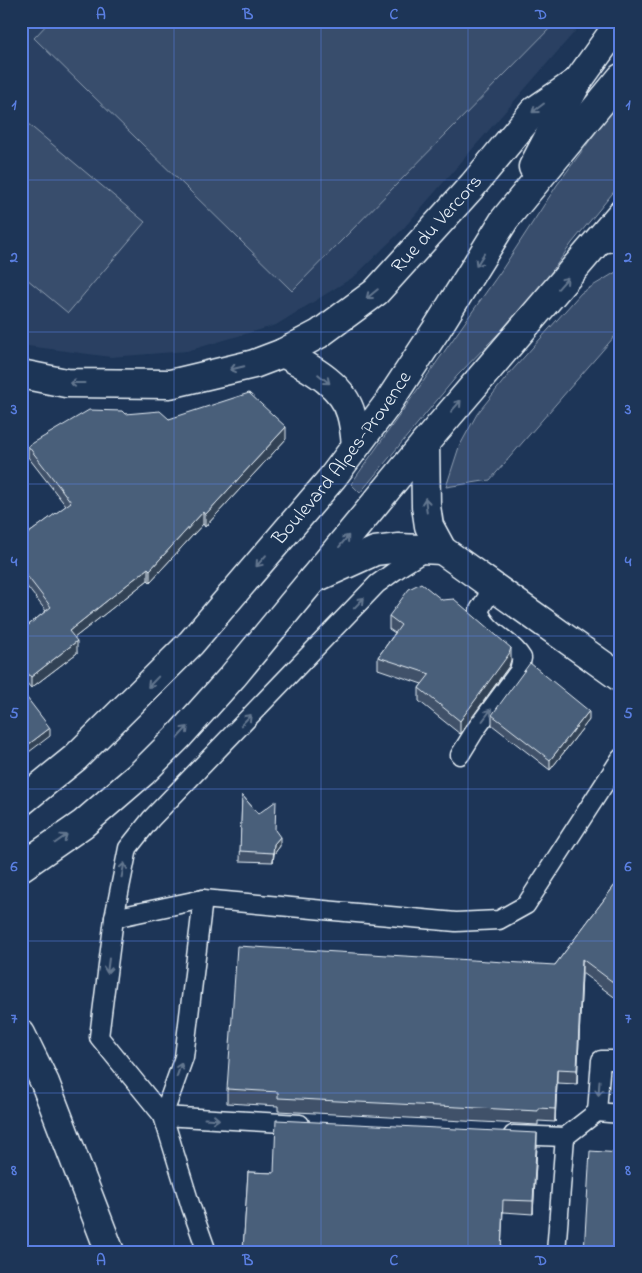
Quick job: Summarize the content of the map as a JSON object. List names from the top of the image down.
{
  "streets": {
    "main road": ["Rue du Vercors", "Boulevard Alpes-Provence"]
  },
  "grid": {
    "columns": [
      "A",
      "B",
      "C",
      "D"
    ],
    "rows": [
      "1",
      "2",
      "3",
      "4",
      "5",
      "6",
      "7",
      "8"
    ]
  }
}
